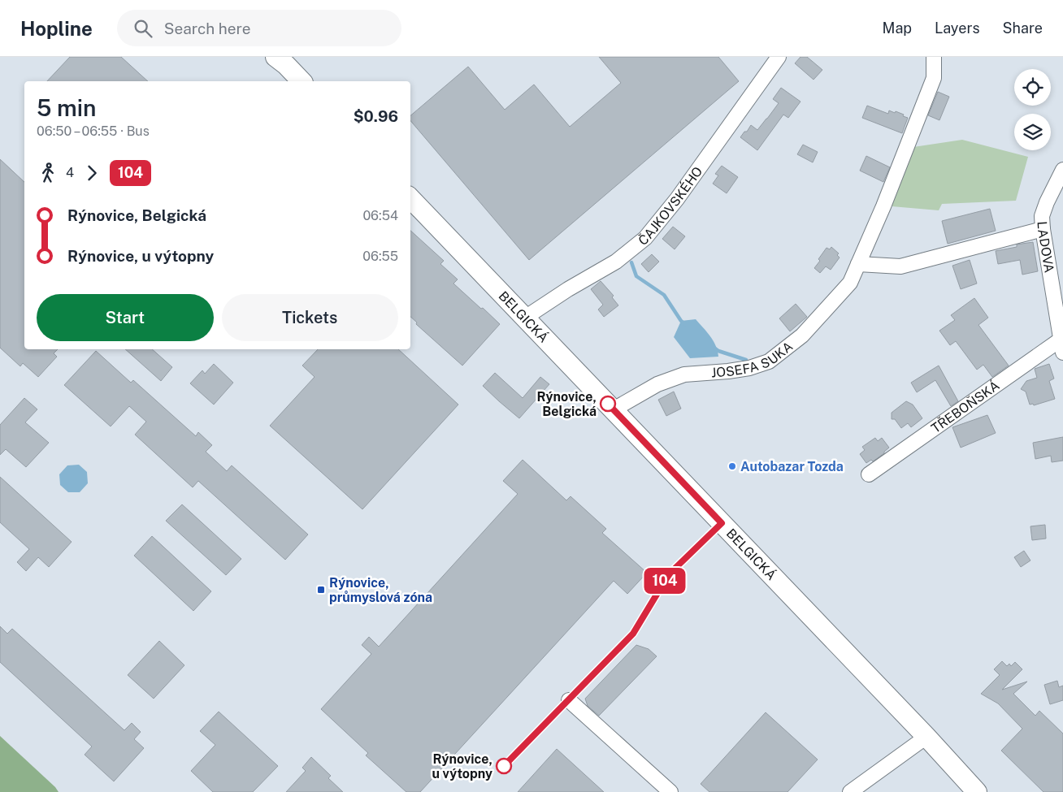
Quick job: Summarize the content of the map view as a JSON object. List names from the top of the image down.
{
  "streets": {
    "street": [
      "ČAJKOVSKÉHO",
      "LADOVA",
      "BELGICKÁ",
      "JOSEFA SUKA",
      "TŘEBOŇSKÁ"
    ]
  },
  "crossings": [
    ["ČAJKOVSKÉHO", "BELGICKÁ"],
    ["LADOVA", "TŘEBOŇSKÁ"],
    ["BELGICKÁ", "JOSEFA SUKA"]
  ],
  "places": {
    "other": ["Rýnovice, Belgická", "Autobazar Tozda", "Rýnovice, u výtopny"],
    "transit": ["Rýnovice, průmyslová zóna"]
  },
  "lines": ["bus line 104"],
  "page": {
    "header": "Hopline",
    "search": "Search here",
    "nav": ["Map", "Layers", "Share"],
    "on_map": "104",
    "heading": ["5 min", "06:50 – 06:55 · Bus", "$0.96"],
    "legs": ["4", "104"],
    "list": [
      {
        "name": "Rýnovice, Belgická",
        "value": "06:54"
      },
      {
        "name": "Rýnovice, u výtopny",
        "value": "06:55"
      }
    ],
    "buttons": ["Start", "Tickets"]
  }
}
